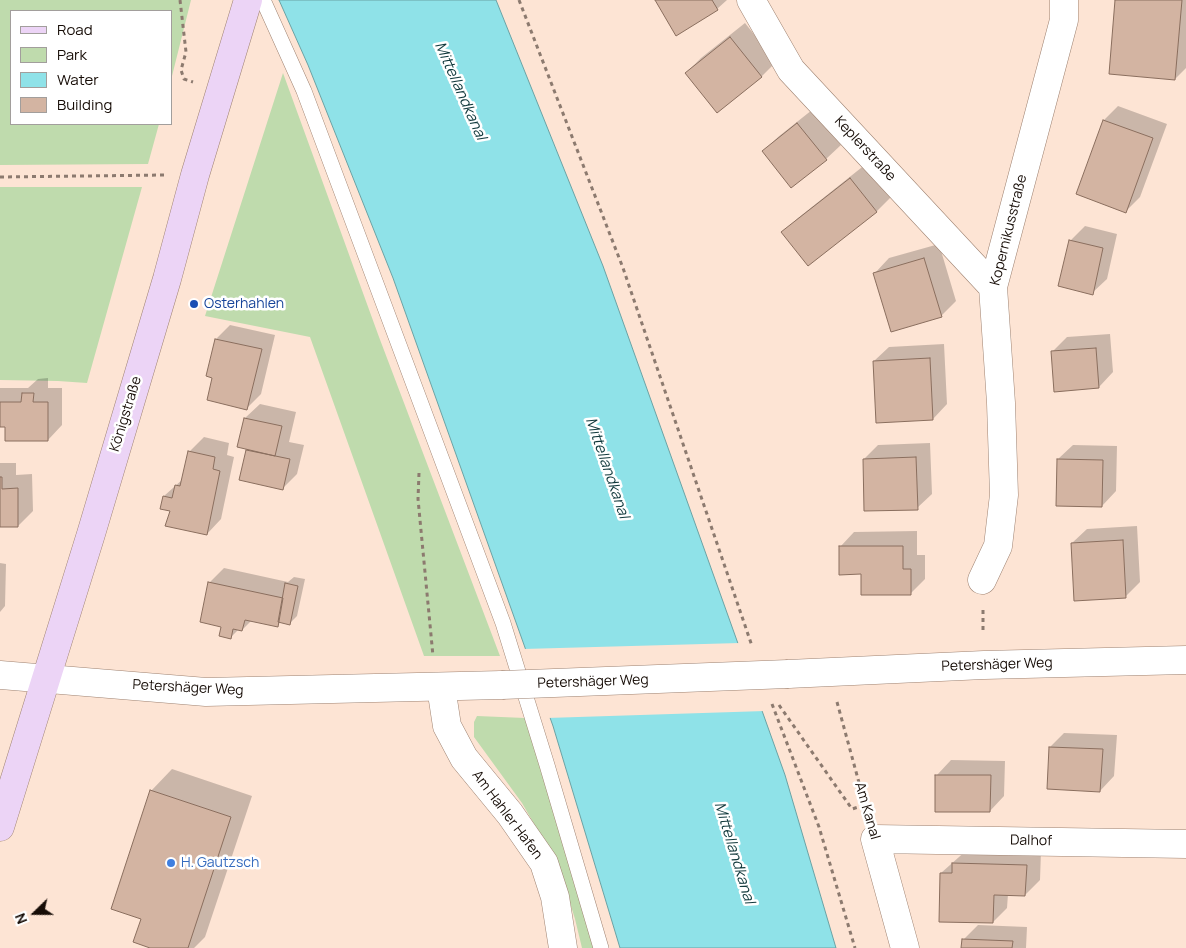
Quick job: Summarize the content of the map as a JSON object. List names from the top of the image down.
{
  "streets": {
    "main road": ["Königstraße"],
    "street": [
      "Keplerstraße",
      "Kopernikusstraße",
      "Petershäger Weg",
      "Am Kanal",
      "Am Hahler Hafen",
      "Dalhof"
    ]
  },
  "crossings": [
    ["Keplerstraße", "Kopernikusstraße"],
    ["Königstraße", "Petershäger Weg"],
    ["Petershäger Weg", "Am Kanal"],
    ["Petershäger Weg", "Am Hahler Hafen"],
    ["Am Kanal", "Dalhof"]
  ],
  "water": ["Mittellandkanal"],
  "places": ["Osterhahlen", "H. Gautzsch"],
  "legend": [
    "Road",
    "Park",
    "Water",
    "Building"
  ],
  "north": "left"
}
